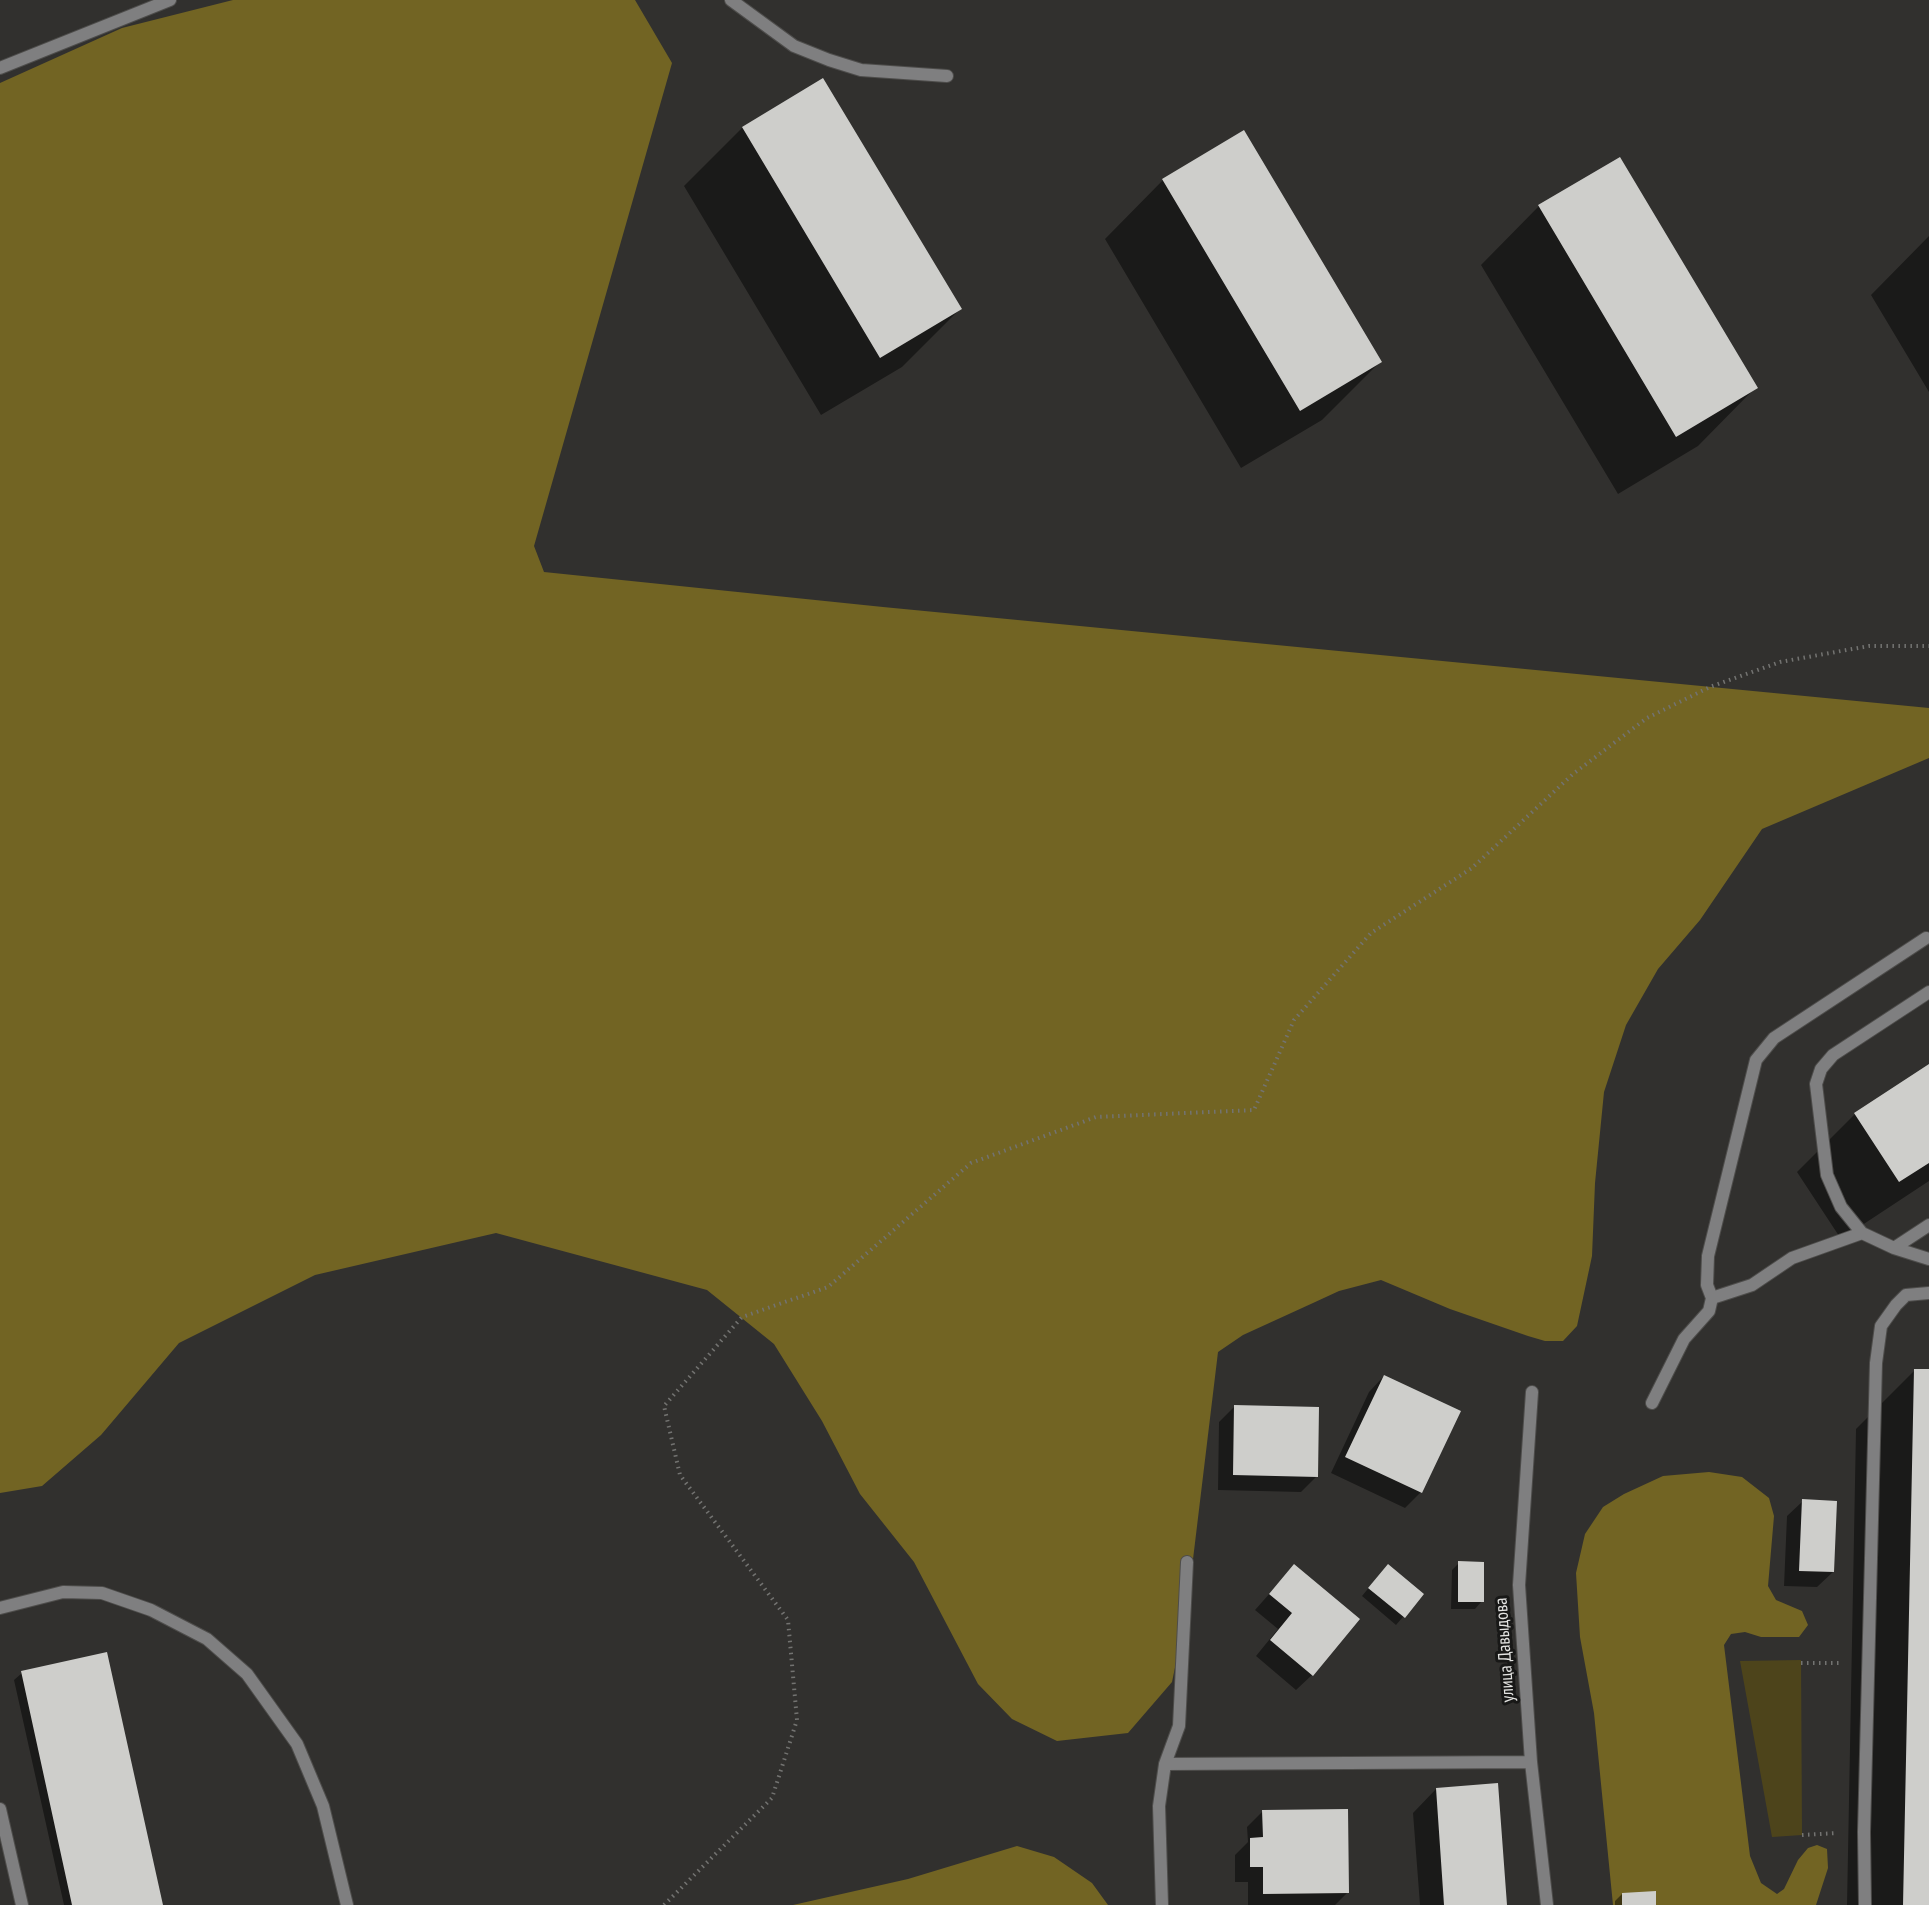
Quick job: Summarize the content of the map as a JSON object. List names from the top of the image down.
{
  "streets": {
    "lane": ["улица Давыдова"]
  }
}
